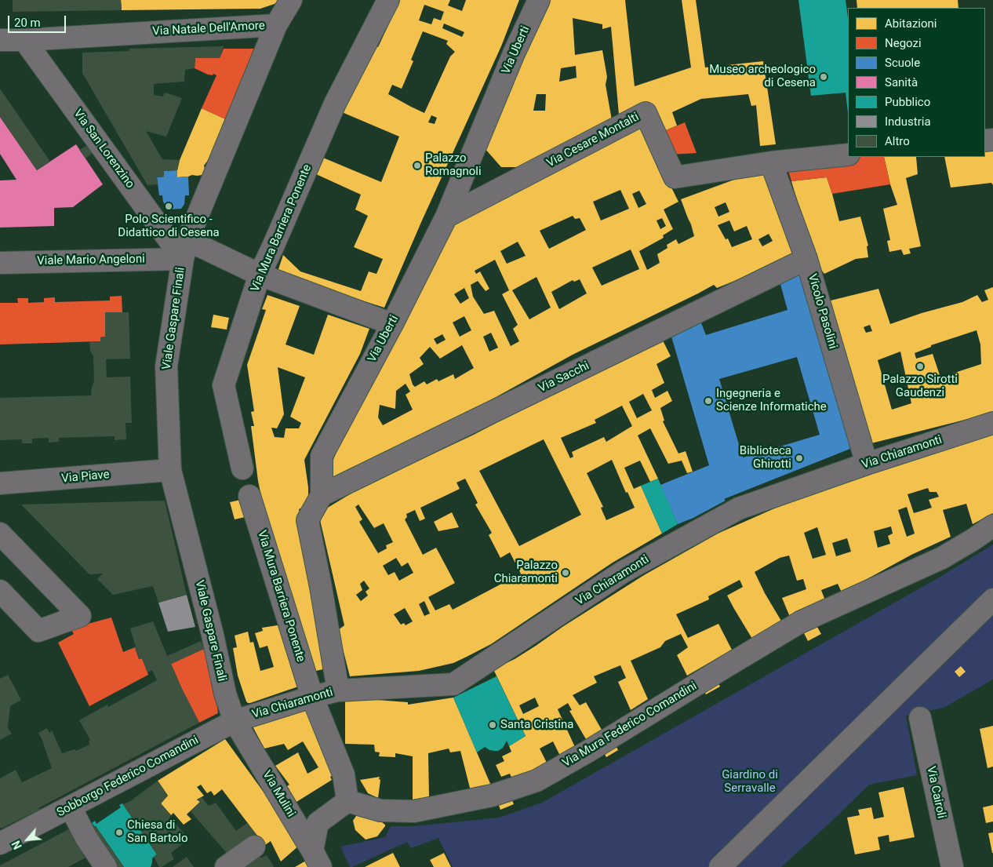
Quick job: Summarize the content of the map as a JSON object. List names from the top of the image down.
{
  "streets": {
    "street": [
      "Via Natale Dell'Amore",
      "Via Uberti",
      "Via Cesare Montalti",
      "Via San Lorenzino",
      "Via Mura Barriera Ponente",
      "Viale Mario Angeloni",
      "Vicolo Pasolini",
      "Viale Gaspare Finali",
      "Via Sacchi",
      "Via Chiaramonti",
      "Via Piave",
      "Via Mura Federico Comandini",
      "Sobborgo Federico Comandini",
      "Via Cairoli",
      "Via Mulini"
    ]
  },
  "crossings": [
    ["Via Natale Dell'Amore", "Via San Lorenzino"],
    ["Via Natale Dell'Amore", "Viale Gaspare Finali"],
    ["Via Uberti", "Via Cesare Montalti"],
    ["Via Uberti", "Via Sacchi"],
    ["Via Cesare Montalti", "Vicolo Pasolini"],
    ["Via San Lorenzino", "Viale Mario Angeloni"],
    ["Via San Lorenzino", "Viale Gaspare Finali"],
    ["Via Mura Barriera Ponente", "Via Chiaramonti"],
    ["Viale Mario Angeloni", "Viale Gaspare Finali"],
    ["Vicolo Pasolini", "Via Sacchi"],
    ["Vicolo Pasolini", "Via Chiaramonti"],
    ["Viale Gaspare Finali", "Via Chiaramonti"],
    ["Viale Gaspare Finali", "Via Piave"],
    ["Viale Gaspare Finali", "Sobborgo Federico Comandini"],
    ["Viale Gaspare Finali", "Via Mulini"],
    ["Via Chiaramonti", "Sobborgo Federico Comandini"],
    ["Via Chiaramonti", "Via Mulini"],
    ["Sobborgo Federico Comandini", "Via Mulini"]
  ],
  "parks": ["Giardino di Serravalle"],
  "places": [
    "Museo archeologico di Cesena",
    "Palazzo Romagnoli",
    "Polo Scientifico - Didattico di Cesena",
    "Palazzo Sirotti Gaudenzi",
    "Ingegneria e Scienze Informatiche",
    "Biblioteca Ghirotti",
    "Palazzo Chiaramonti",
    "Santa Cristina",
    "Chiesa di San Bartolo"
  ],
  "legend": [
    "Abitazioni",
    "Negozi",
    "Scuole",
    "Sanità",
    "Pubblico",
    "Industria",
    "Altro"
  ],
  "scale_bar": "20 m",
  "north": "bottom left"
}
